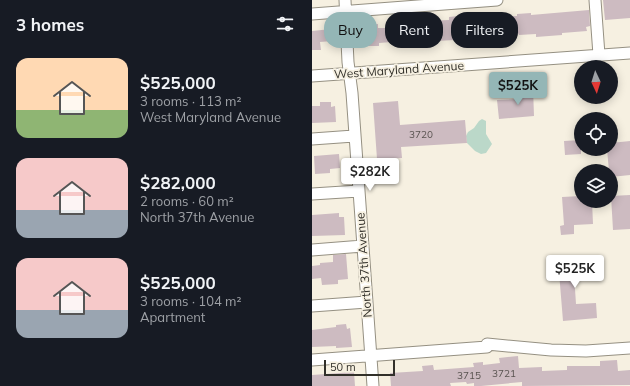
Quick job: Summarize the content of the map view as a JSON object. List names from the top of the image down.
{
  "streets": {
    "street": ["West Maryland Avenue", "North 37th Avenue"]
  },
  "crossings": [
    ["West Maryland Avenue", "North 37th Avenue"]
  ],
  "house_numbers": ["3720", "3721", "3715"],
  "scale_bar": "50 m",
  "north": "bottom",
  "page": {
    "heading": "3 homes",
    "chip": ["Buy", "Rent", "Filters"],
    "list": [
      {
        "name": "$525,000",
        "note": "3 rooms · 113 m² · West Maryland Avenue"
      },
      {
        "name": "$282,000",
        "note": "2 rooms · 60 m² · North 37th Avenue"
      },
      {
        "name": "$525,000",
        "note": "3 rooms · 104 m² · Apartment"
      }
    ],
    "price": ["$525K", "$282K", "$525K"],
    "scale": "50 m"
  }
}
